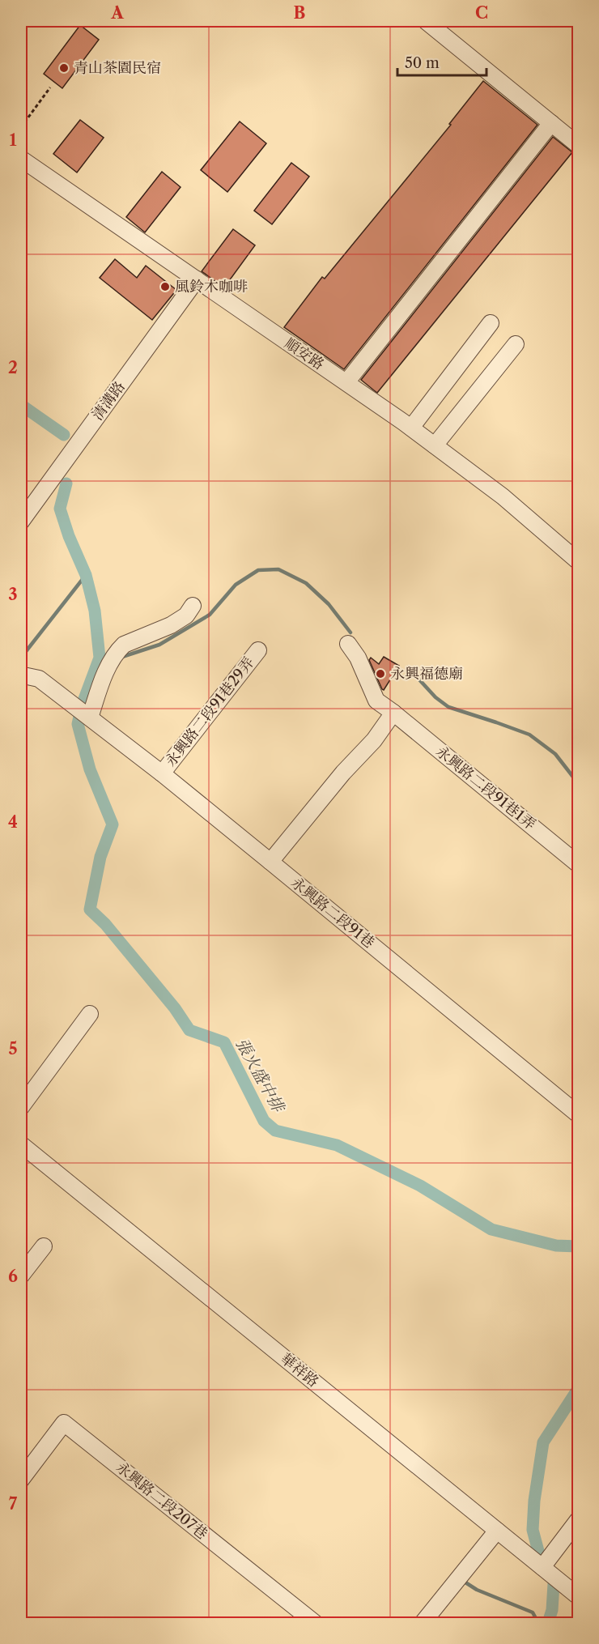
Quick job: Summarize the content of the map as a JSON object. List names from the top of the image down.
{
  "streets": {
    "street": [
      "順安路",
      "清溝路",
      "永興路二段91巷29弄",
      "永興路二段91巷1弄",
      "永興路二段91巷",
      "華祥路",
      "永興路二段207巷"
    ]
  },
  "crossings": [
    ["順安路", "清溝路"],
    ["永興路二段91巷29弄", "永興路二段91巷"]
  ],
  "water": ["張火盛中排"],
  "places": ["青山茶園民宿", "風鈴木咖啡", "永興福德廟"],
  "scale_bar": "50 m",
  "grid": {
    "columns": ["A", "B", "C"],
    "rows": [
      "1",
      "2",
      "3",
      "4",
      "5",
      "6",
      "7"
    ]
  }
}
